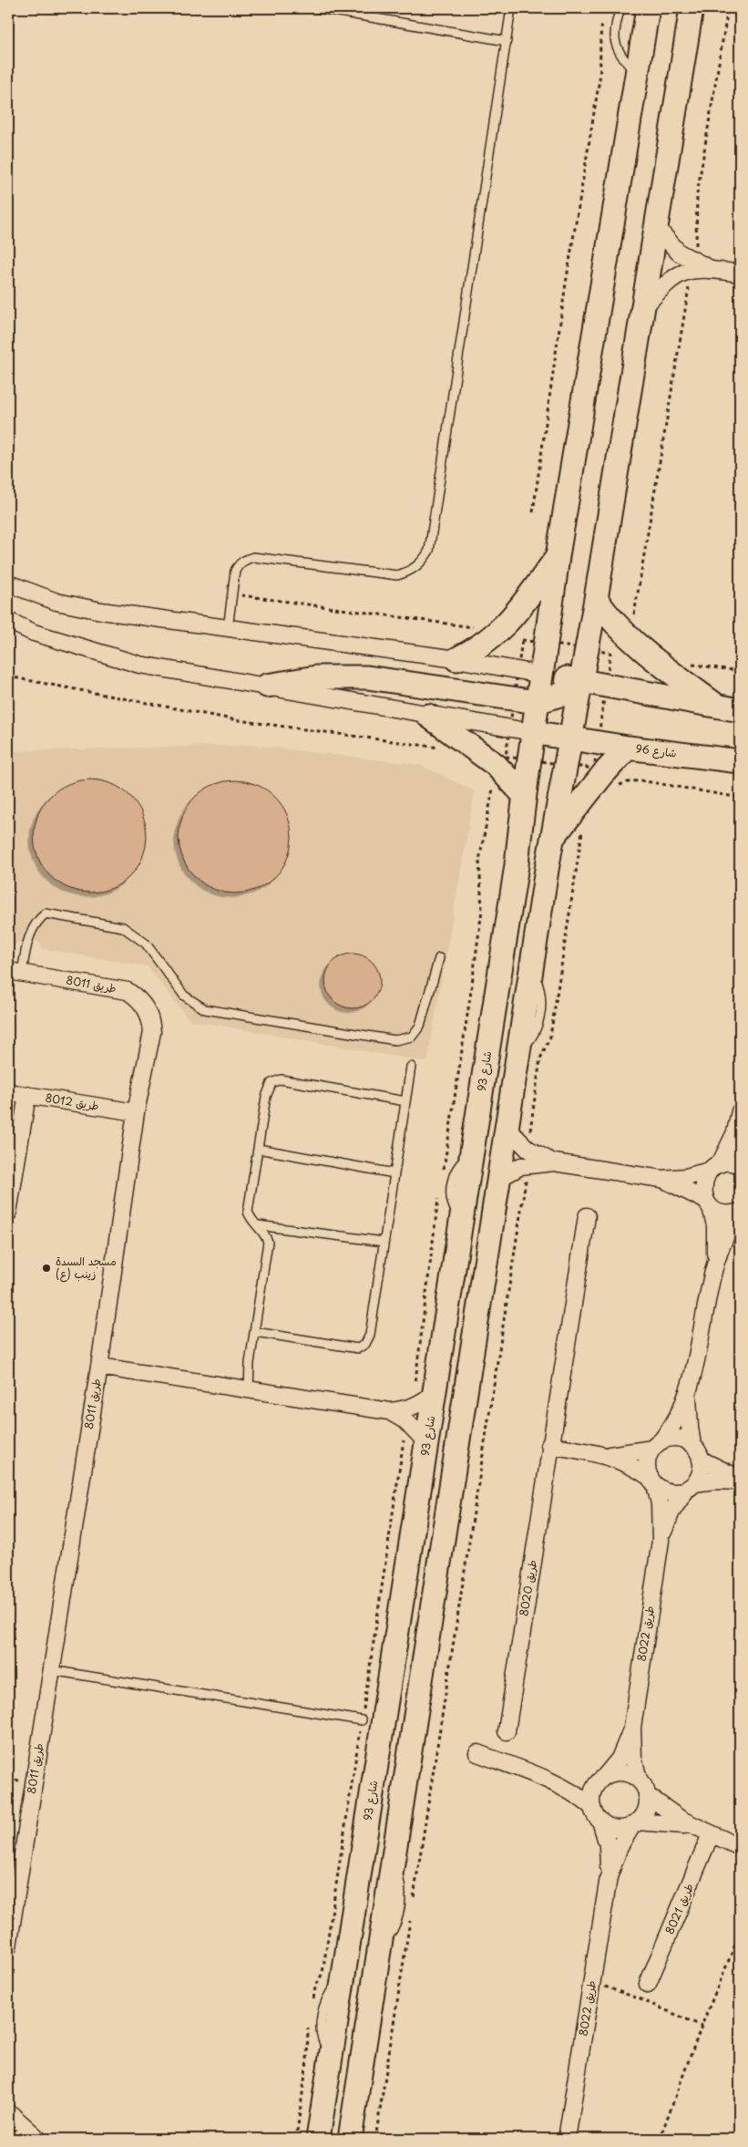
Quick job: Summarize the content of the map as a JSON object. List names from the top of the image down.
{
  "streets": {
    "street": [
      "شارع 96",
      "طريق 8011",
      "شارع 93",
      "طريق 8012",
      "طريق 8020",
      "طريق 8022",
      "طريق 8021"
    ]
  },
  "crossings": [
    ["شارع 96", "شارع 93"],
    ["طريق 8011", "طريق 8012"]
  ],
  "places": ["مسجد السيدة زينب (ع)"]
}
